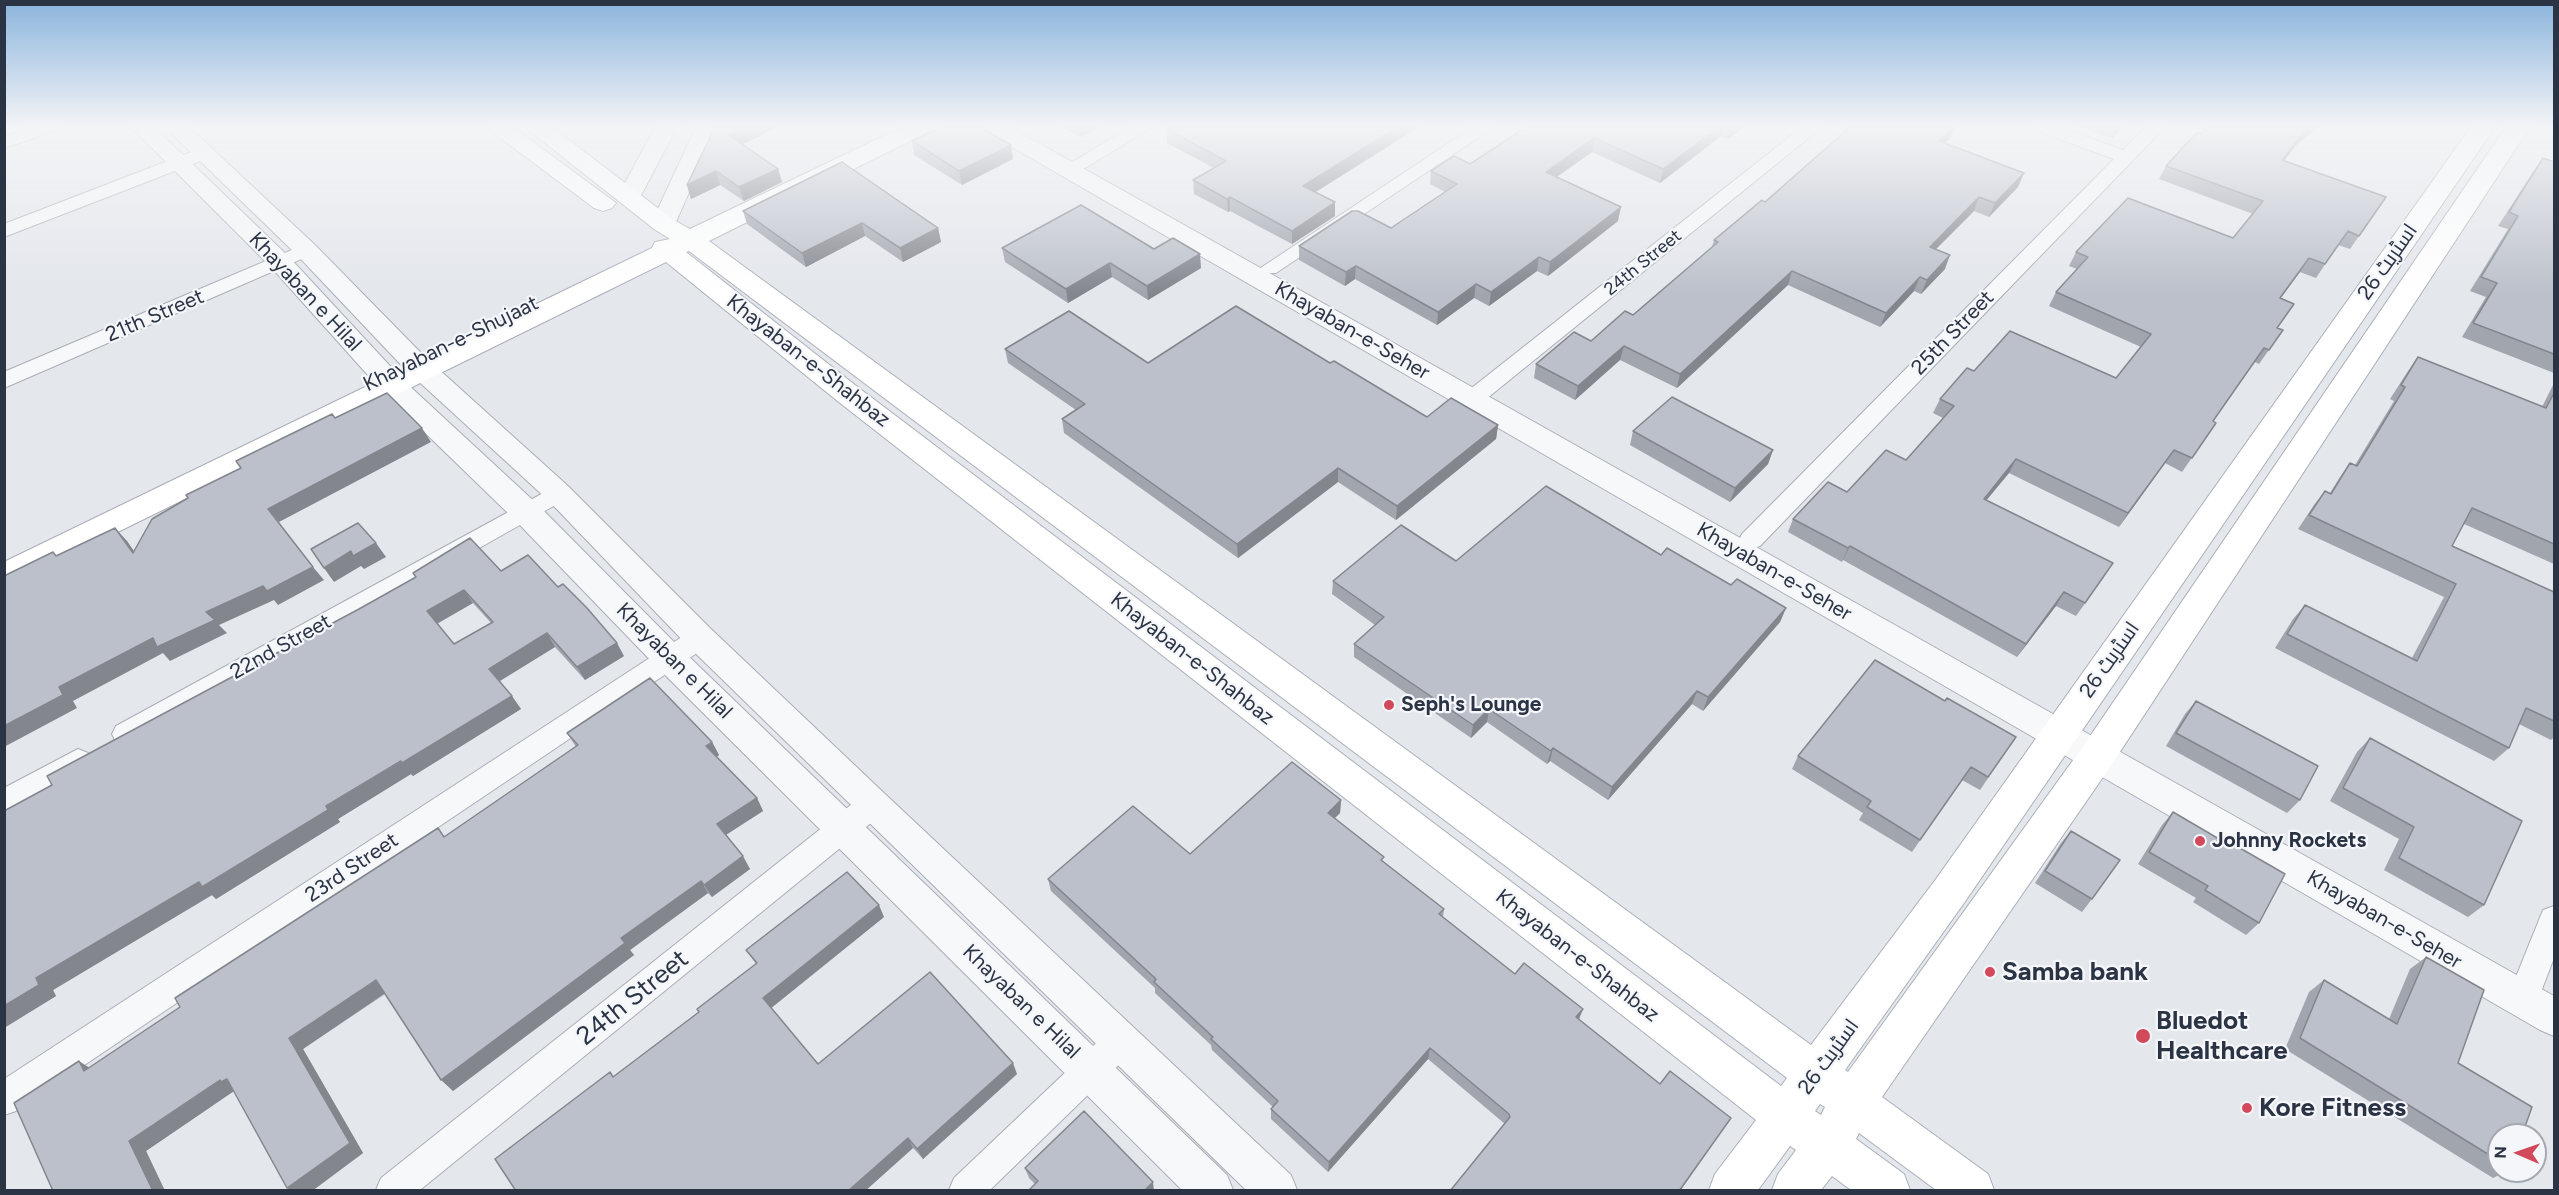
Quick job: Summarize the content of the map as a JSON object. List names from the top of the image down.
{
  "streets": {
    "main road": ["اسٹریٹ 26", "Khayaban-e-Shujaat", "Khayaban-e-Shahbaz"],
    "street": [
      "24th Street",
      "Khayaban e Hilal",
      "21th Street",
      "Khayaban-e-Seher",
      "25th Street",
      "22nd Street",
      "23rd Street"
    ]
  },
  "crossings": [
    ["اسٹریٹ 26", "Khayaban-e-Seher"],
    ["اسٹریٹ 26", "Khayaban-e-Shahbaz"],
    ["24th Street", "Khayaban e Hilal"],
    ["24th Street", "Khayaban-e-Seher"],
    ["Khayaban e Hilal", "21th Street"],
    ["Khayaban e Hilal", "Khayaban-e-Shujaat"],
    ["Khayaban e Hilal", "22nd Street"],
    ["Khayaban e Hilal", "23rd Street"],
    ["Khayaban-e-Seher", "25th Street"],
    ["Khayaban-e-Shujaat", "Khayaban-e-Shahbaz"]
  ],
  "places": [
    "Seph's Lounge",
    "Johnny Rockets",
    "Samba bank",
    "Bluedot Healthcare",
    "Kore Fitness"
  ],
  "north": "left"
}
